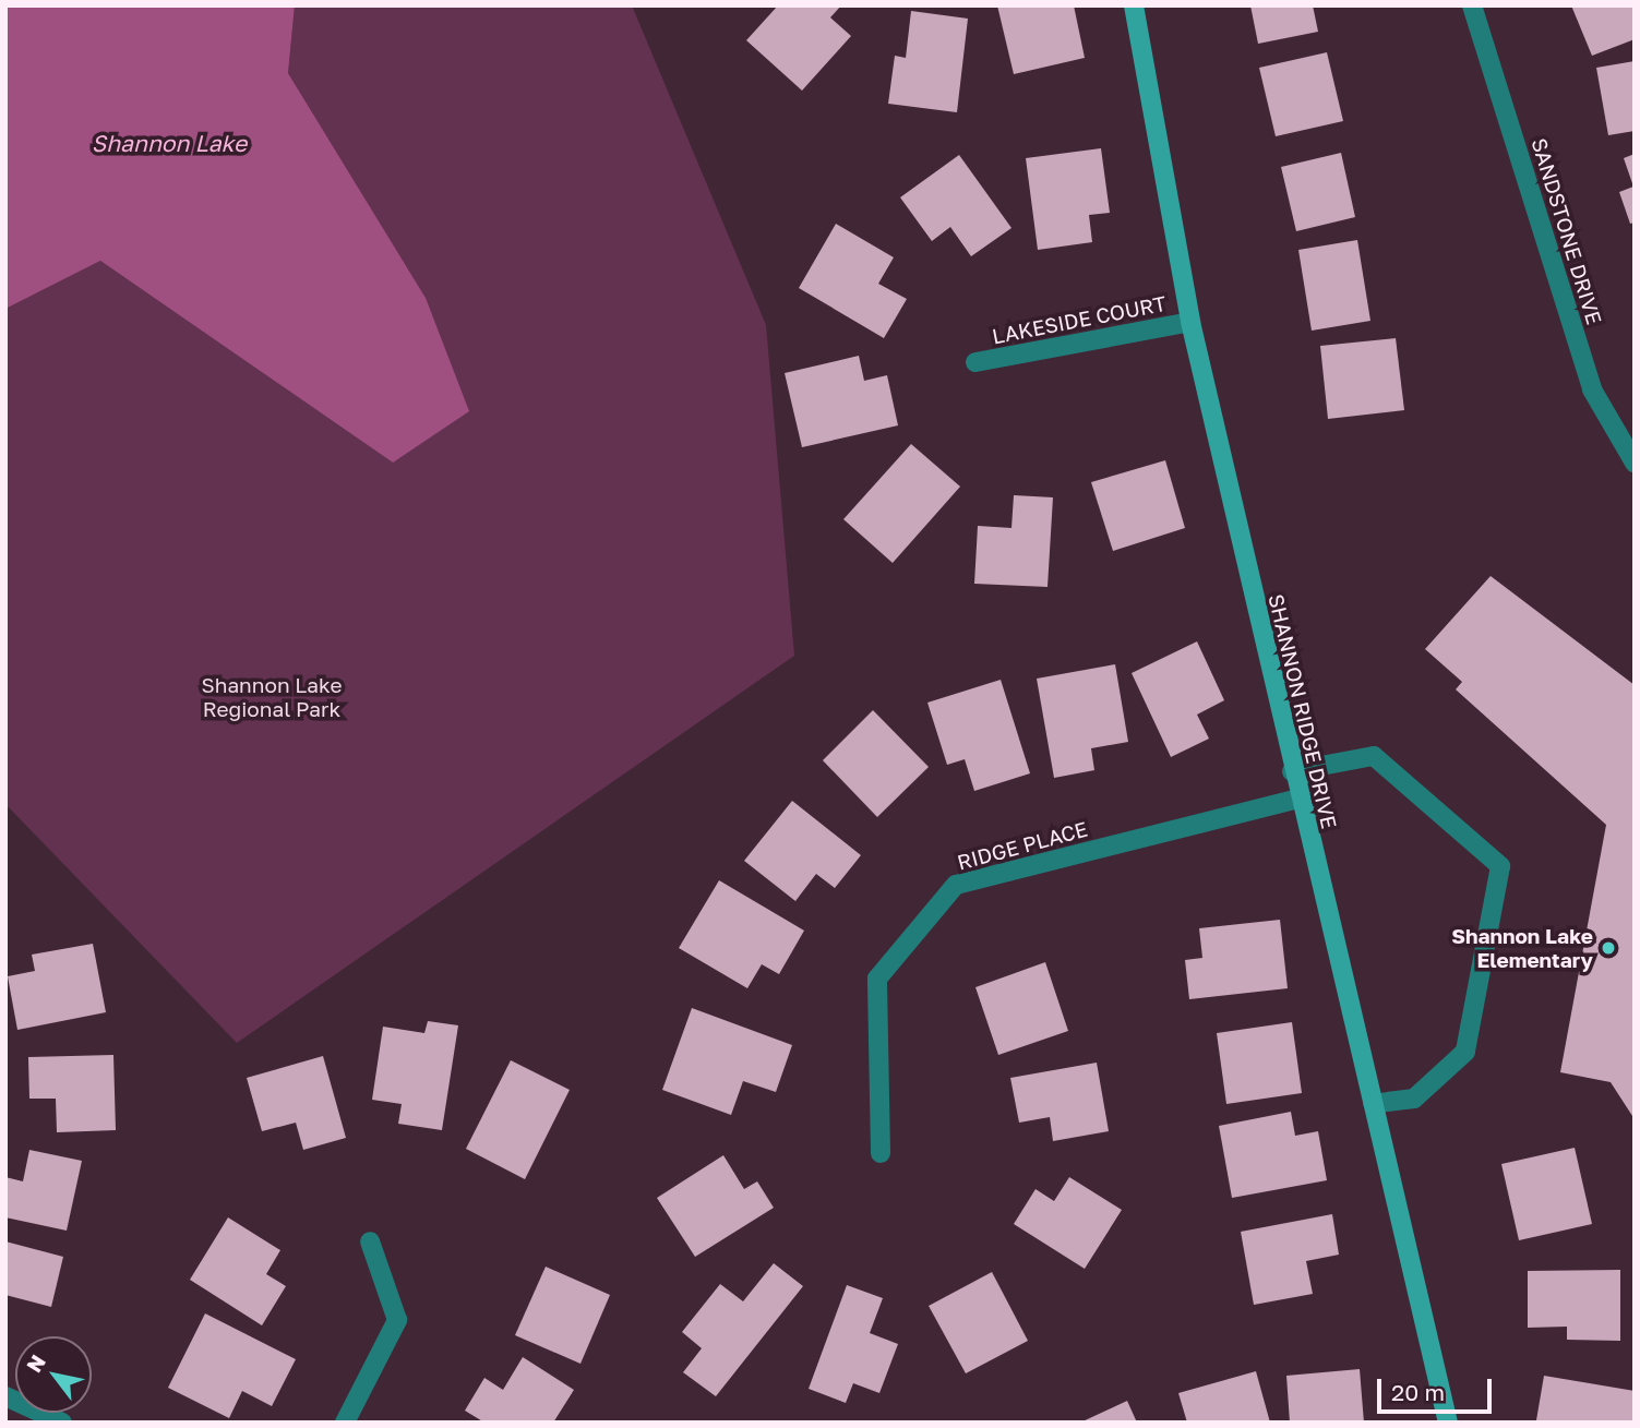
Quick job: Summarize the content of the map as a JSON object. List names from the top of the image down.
{
  "streets": {
    "street": [
      "SANDSTONE DRIVE",
      "LAKESIDE COURT",
      "SHANNON RIDGE DRIVE",
      "RIDGE PLACE"
    ]
  },
  "crossings": [
    ["LAKESIDE COURT", "SHANNON RIDGE DRIVE"],
    ["SHANNON RIDGE DRIVE", "RIDGE PLACE"]
  ],
  "water": ["Shannon Lake"],
  "parks": ["Shannon Lake Regional Park"],
  "places": ["Shannon Lake Elementary"],
  "scale_bar": "20 m",
  "north": "top left"
}
